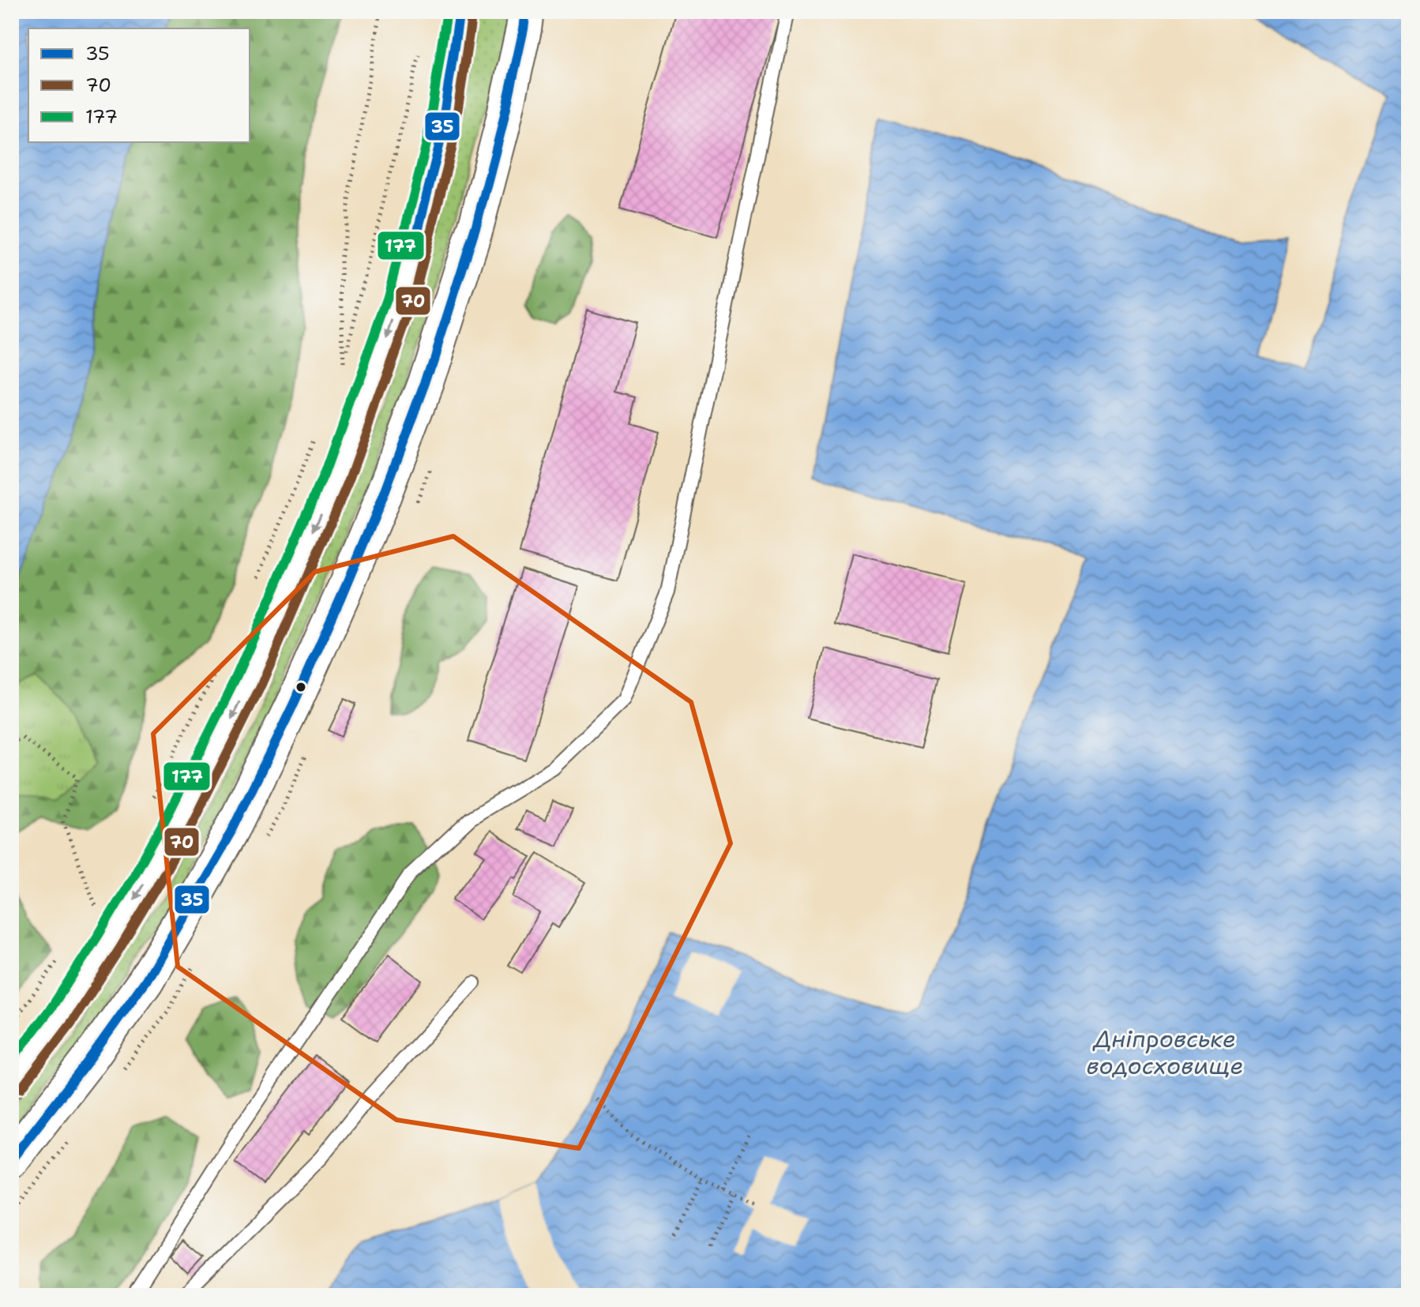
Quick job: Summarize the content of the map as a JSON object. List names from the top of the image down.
{
  "water": ["Дніпровське водосховище"],
  "lines": ["transit line 35", "transit line 177", "transit line 70"],
  "legend": ["35", "70", "177"]
}
